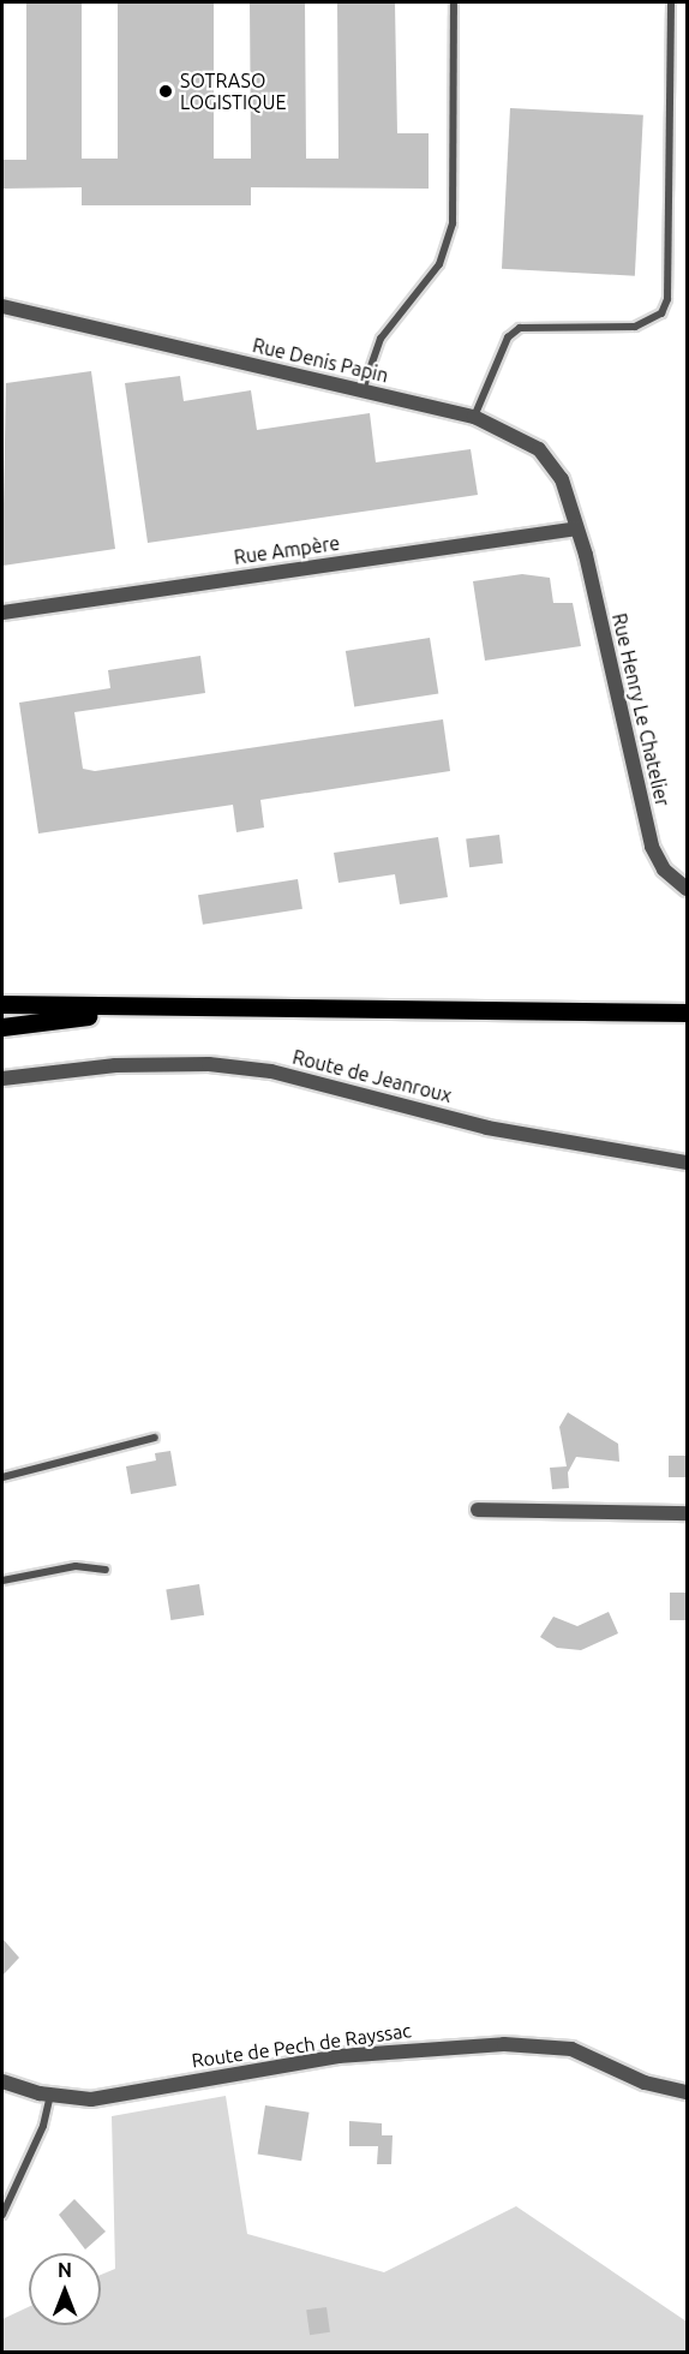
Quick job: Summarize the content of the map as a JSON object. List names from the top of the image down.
{
  "streets": {
    "street": [
      "Rue Denis Papin",
      "Rue Ampère",
      "Rue Henry Le Chatelier",
      "Route de Jeanroux",
      "Route de Pech de Rayssac"
    ]
  },
  "crossings": [
    ["Rue Denis Papin", "Rue Ampère"],
    ["Rue Denis Papin", "Rue Henry Le Chatelier"],
    ["Rue Ampère", "Rue Henry Le Chatelier"]
  ],
  "places": ["SOTRASO LOGISTIQUE"],
  "north": "top"
}
